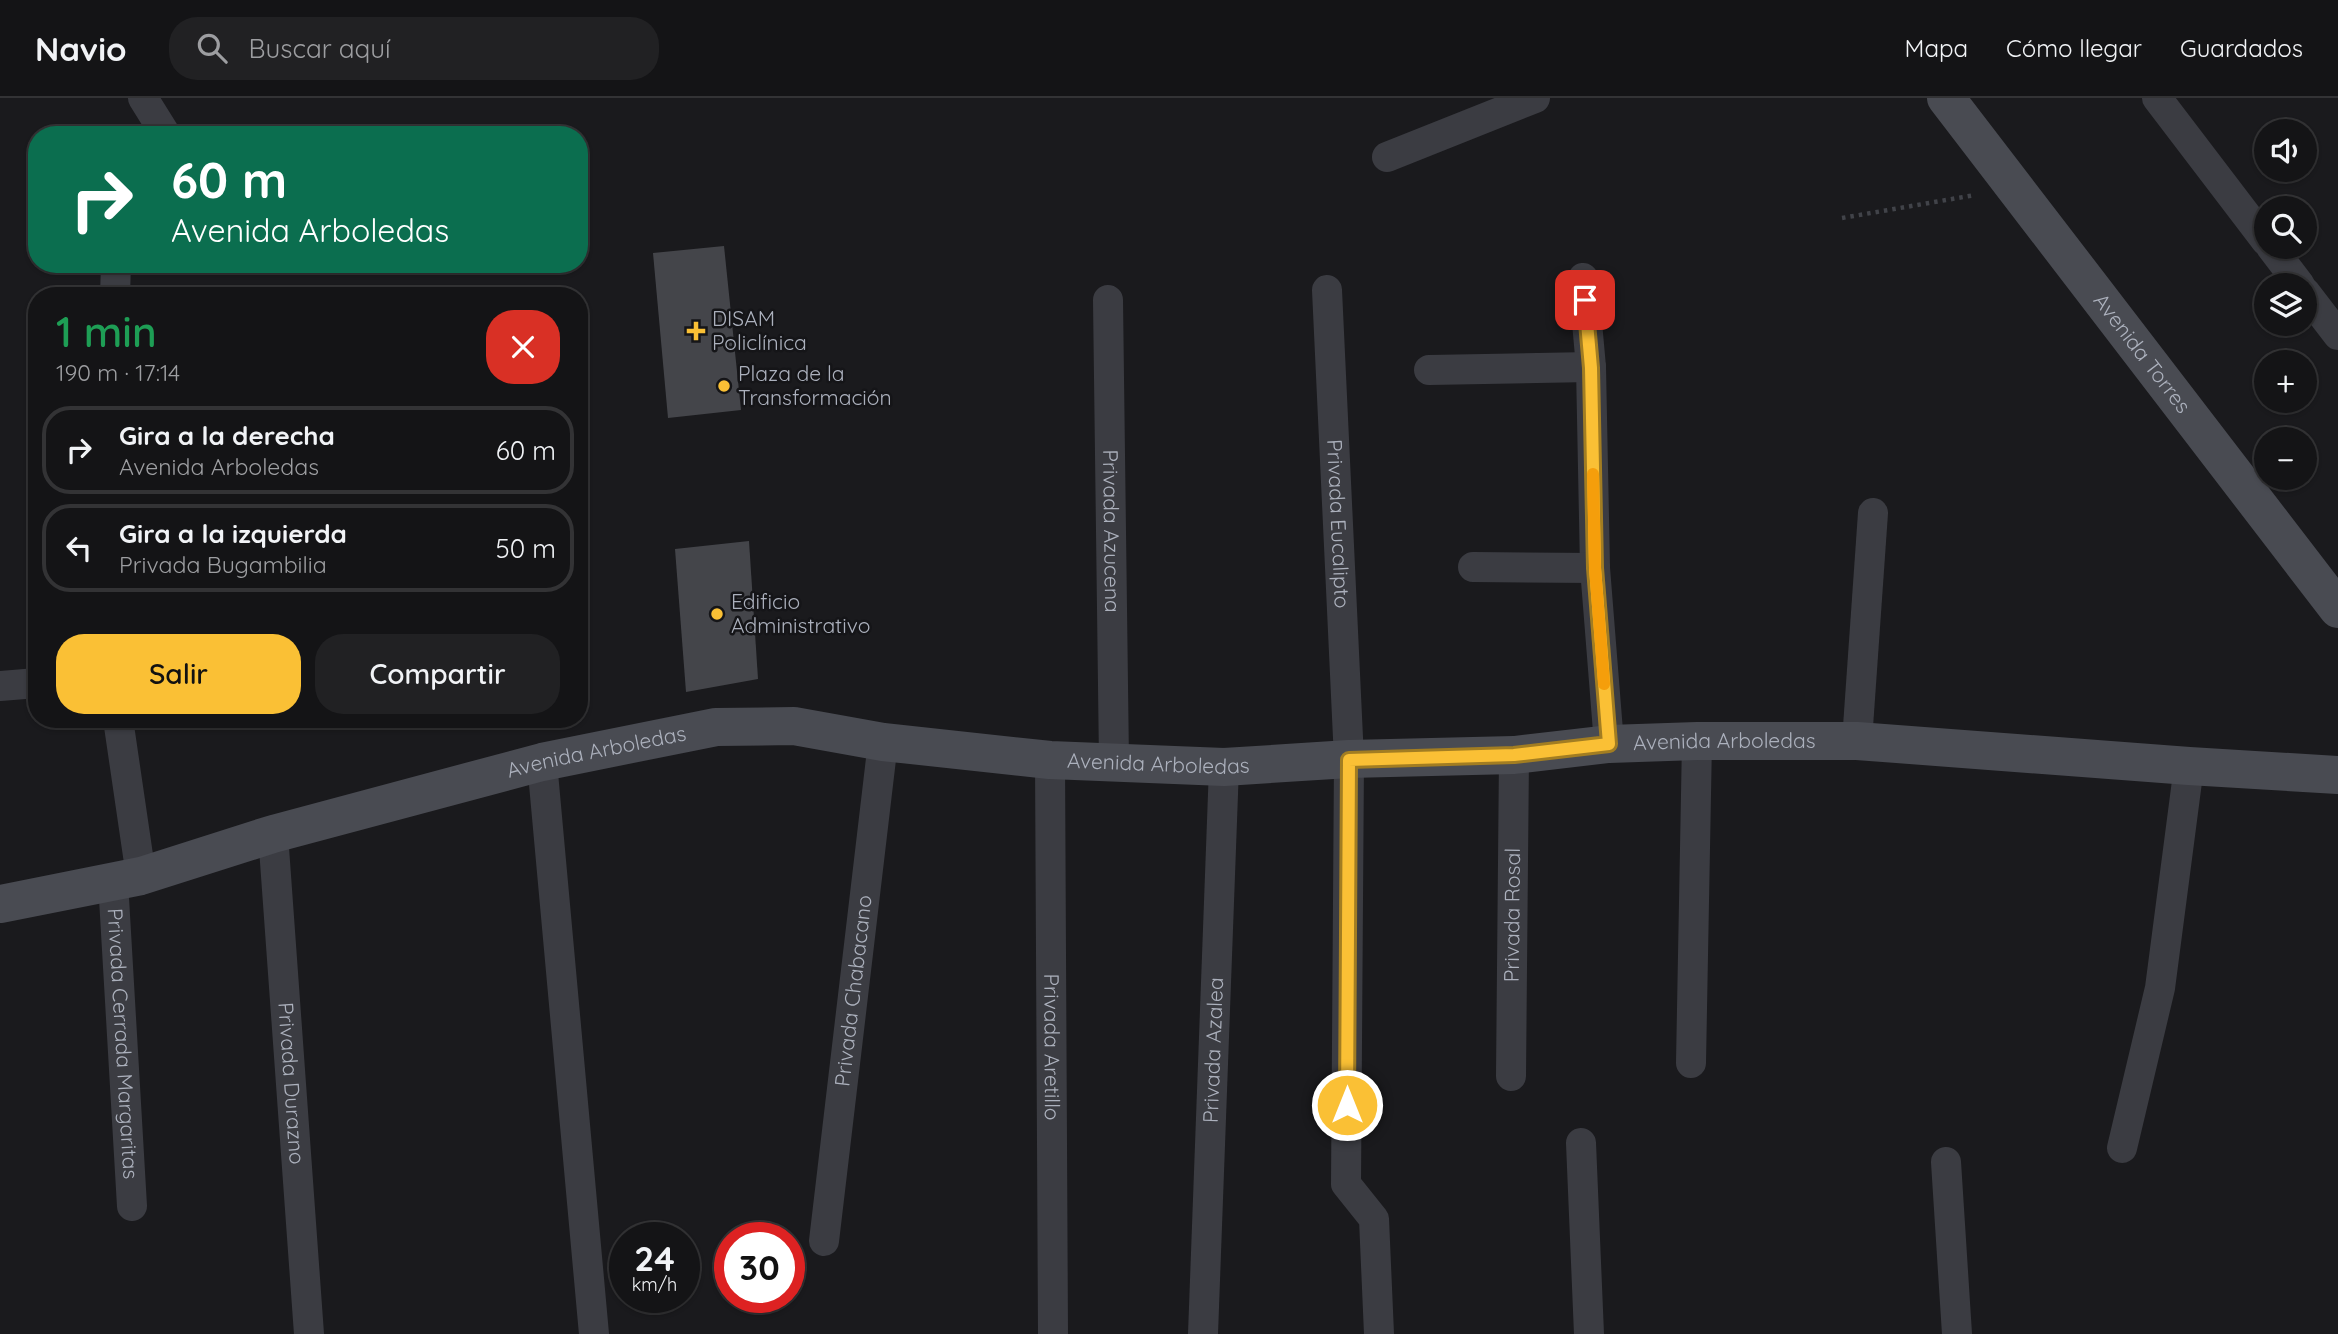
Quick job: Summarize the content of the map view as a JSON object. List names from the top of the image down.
{
  "streets": {
    "main road": ["Avenida Torres", "Avenida Arboledas"],
    "street": [
      "Privada Eucalipto",
      "Privada Azucena",
      "Privada Rosal",
      "Privada Chabacano",
      "Privada Cerrada Margaritas",
      "Privada Aretillo",
      "Privada Azalea",
      "Privada Durazno"
    ]
  },
  "crossings": [
    ["Privada Eucalipto", "Avenida Arboledas"],
    ["Privada Azucena", "Avenida Arboledas"],
    ["Avenida Arboledas", "Privada Rosal"],
    ["Avenida Arboledas", "Privada Chabacano"],
    ["Avenida Arboledas", "Privada Cerrada Margaritas"],
    ["Avenida Arboledas", "Privada Aretillo"],
    ["Avenida Arboledas", "Privada Azalea"],
    ["Avenida Arboledas", "Privada Durazno"]
  ],
  "places": {
    "health": ["DISAM Policlínica"],
    "other": ["Plaza de la Transformación", "Edificio Administrativo"]
  },
  "page": {
    "header": "Navio",
    "search": "Buscar aquí",
    "nav": ["Mapa", "Cómo llegar", "Guardados"],
    "map_buttons": ["+", "−"],
    "turn": ["60 m", "Avenida Arboledas"],
    "heading": ["1 min", "190 m · 17:14"],
    "list": [
      {
        "name": "Gira a la derecha",
        "note": "Avenida Arboledas",
        "value": "60 m"
      },
      {
        "name": "Gira a la izquierda",
        "note": "Privada Bugambilia",
        "value": "50 m"
      }
    ],
    "buttons": ["Salir", "Compartir"],
    "speed": "24 km/h",
    "limit": "30"
  }
}
